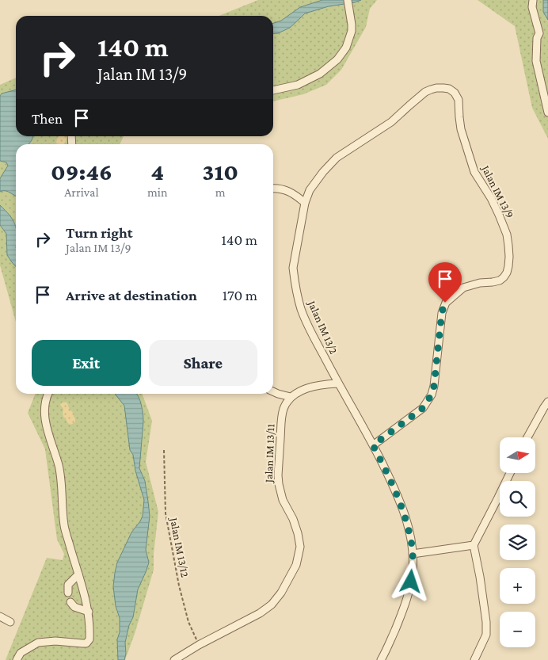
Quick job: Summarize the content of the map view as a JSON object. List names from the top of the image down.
{
  "streets": {
    "street": ["Jalan IM 13/9", "Jalan IM 13/2", "Jalan IM 13/11"],
    "path": ["Jalan IM 13/12"]
  },
  "crossings": [
    ["Jalan IM 13/9", "Jalan IM 13/2"],
    ["Jalan IM 13/11", "Jalan IM 13/12"]
  ],
  "north": "right",
  "page": {
    "turn": ["140 m", "Jalan IM 13/9"],
    "then": "Then",
    "eta": [
      "09:46",
      "Arrival",
      "4",
      "min",
      "310",
      "m"
    ],
    "list": [
      {
        "name": "Turn right",
        "note": "Jalan IM 13/9",
        "value": "140 m"
      },
      {
        "name": "Arrive at destination",
        "value": "170 m"
      }
    ],
    "buttons": ["Exit", "Share"],
    "map_buttons": ["+", "−"]
  }
}
